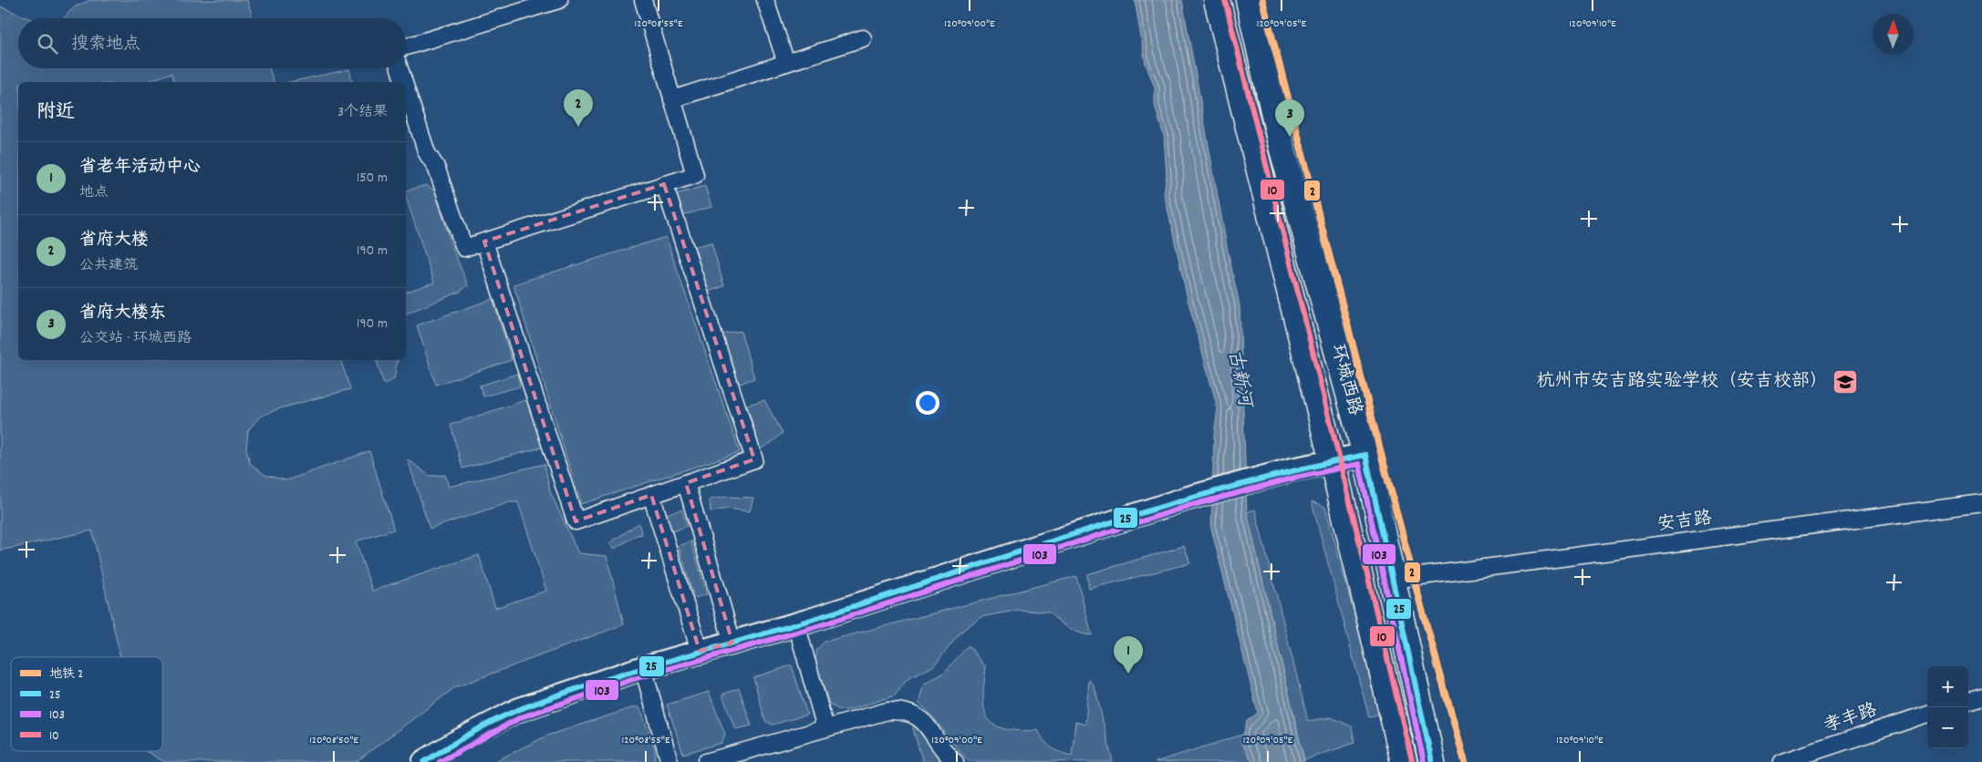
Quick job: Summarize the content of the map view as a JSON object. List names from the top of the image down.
{
  "streets": {
    "main road": ["环城西路"],
    "street": ["安吉路", "孝丰路"]
  },
  "crossings": [
    ["环城西路", "安吉路"]
  ],
  "water": ["古新河"],
  "places": {
    "school or university": ["杭州市安吉路实验学校（安吉校部）"]
  },
  "lines": [
    "metro line 2",
    "transit line 10",
    "transit line 25",
    "transit line 103"
  ],
  "legend": [
    "地铁 2",
    "25",
    "103",
    "10"
  ],
  "north": "top",
  "page": {
    "search": "搜索地点",
    "heading": ["附近", "3个结果"],
    "pins": ["2", "3", "1"],
    "list": [
      {
        "mark": "1",
        "name": "省老年活动中心",
        "note": "地点",
        "value": "150 m"
      },
      {
        "mark": "2",
        "name": "省府大楼",
        "note": "公共建筑",
        "value": "190 m"
      },
      {
        "mark": "3",
        "name": "省府大楼东",
        "note": "公交站 · 环城西路",
        "value": "190 m"
      }
    ],
    "map_buttons": ["+", "−"]
  },
  "coordinates": [
    "120°08'55\"E",
    "120°09'00\"E",
    "120°09'05\"E",
    "120°09'10\"E",
    "120°08'50\"E"
  ]
}
